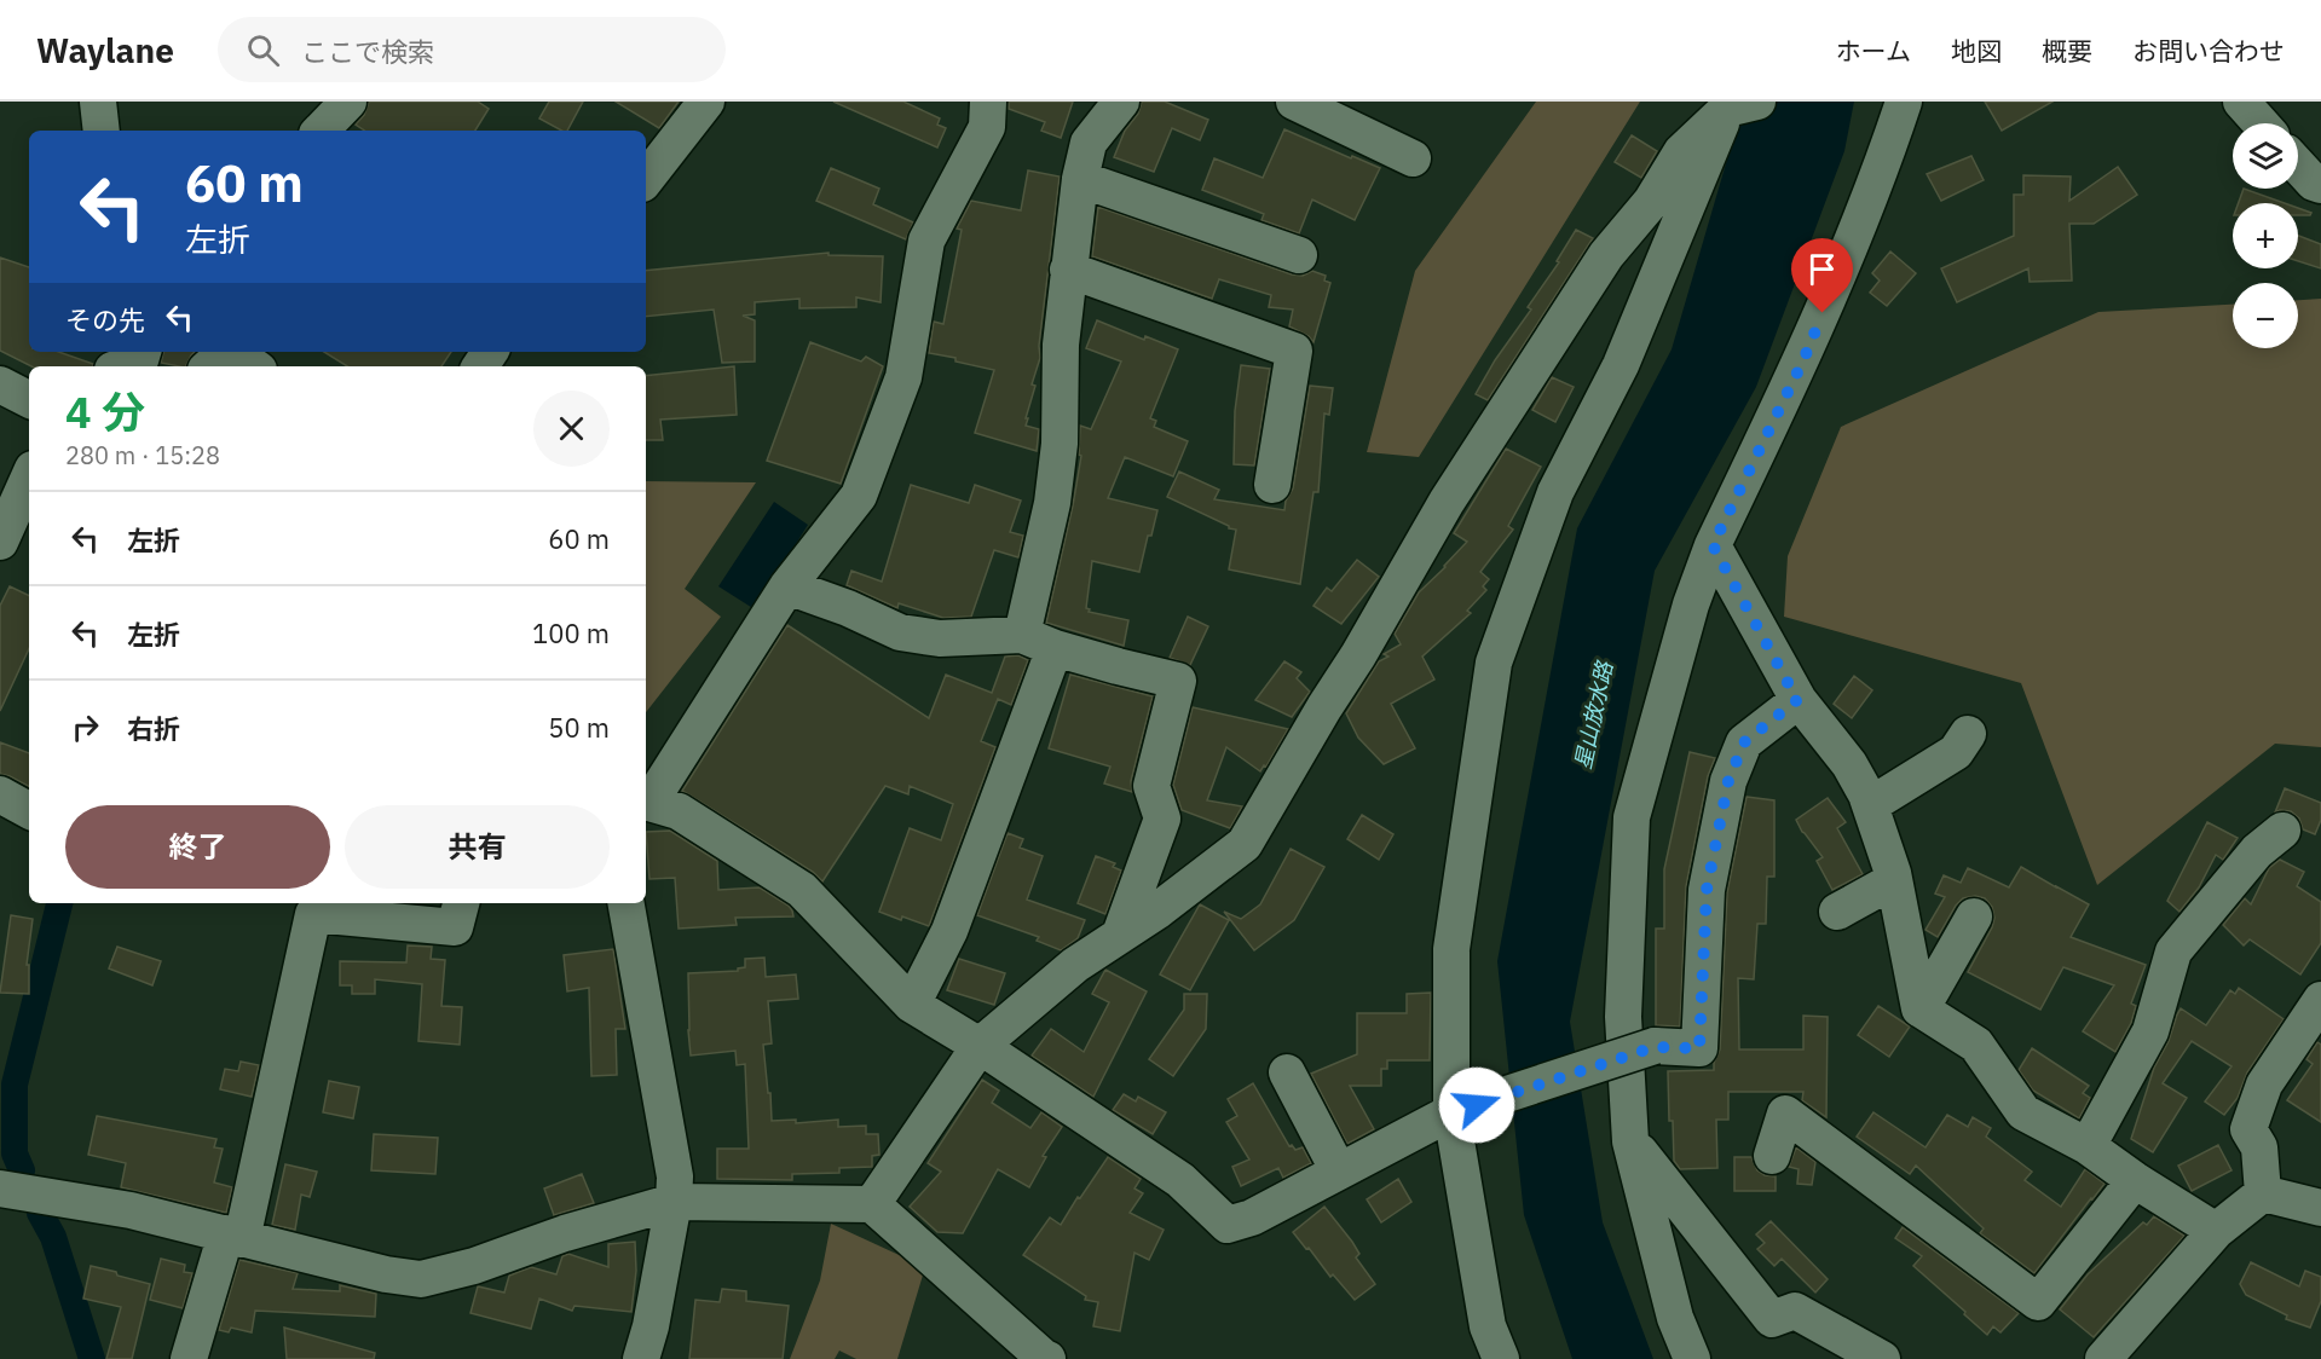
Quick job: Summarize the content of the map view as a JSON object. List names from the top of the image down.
{
  "water": ["星山放水路"],
  "page": {
    "header": "Waylane",
    "search": "ここで検索",
    "nav": [
      "ホーム",
      "地図",
      "概要",
      "お問い合わせ"
    ],
    "map_buttons": ["+", "−"],
    "turn": ["60 m", "左折"],
    "then": "その先",
    "heading": ["4 分", "280 m · 15:28"],
    "list": [
      {
        "name": "左折",
        "value": "60 m"
      },
      {
        "name": "左折",
        "value": "100 m"
      },
      {
        "name": "右折",
        "value": "50 m"
      }
    ],
    "buttons": ["終了", "共有"]
  }
}
